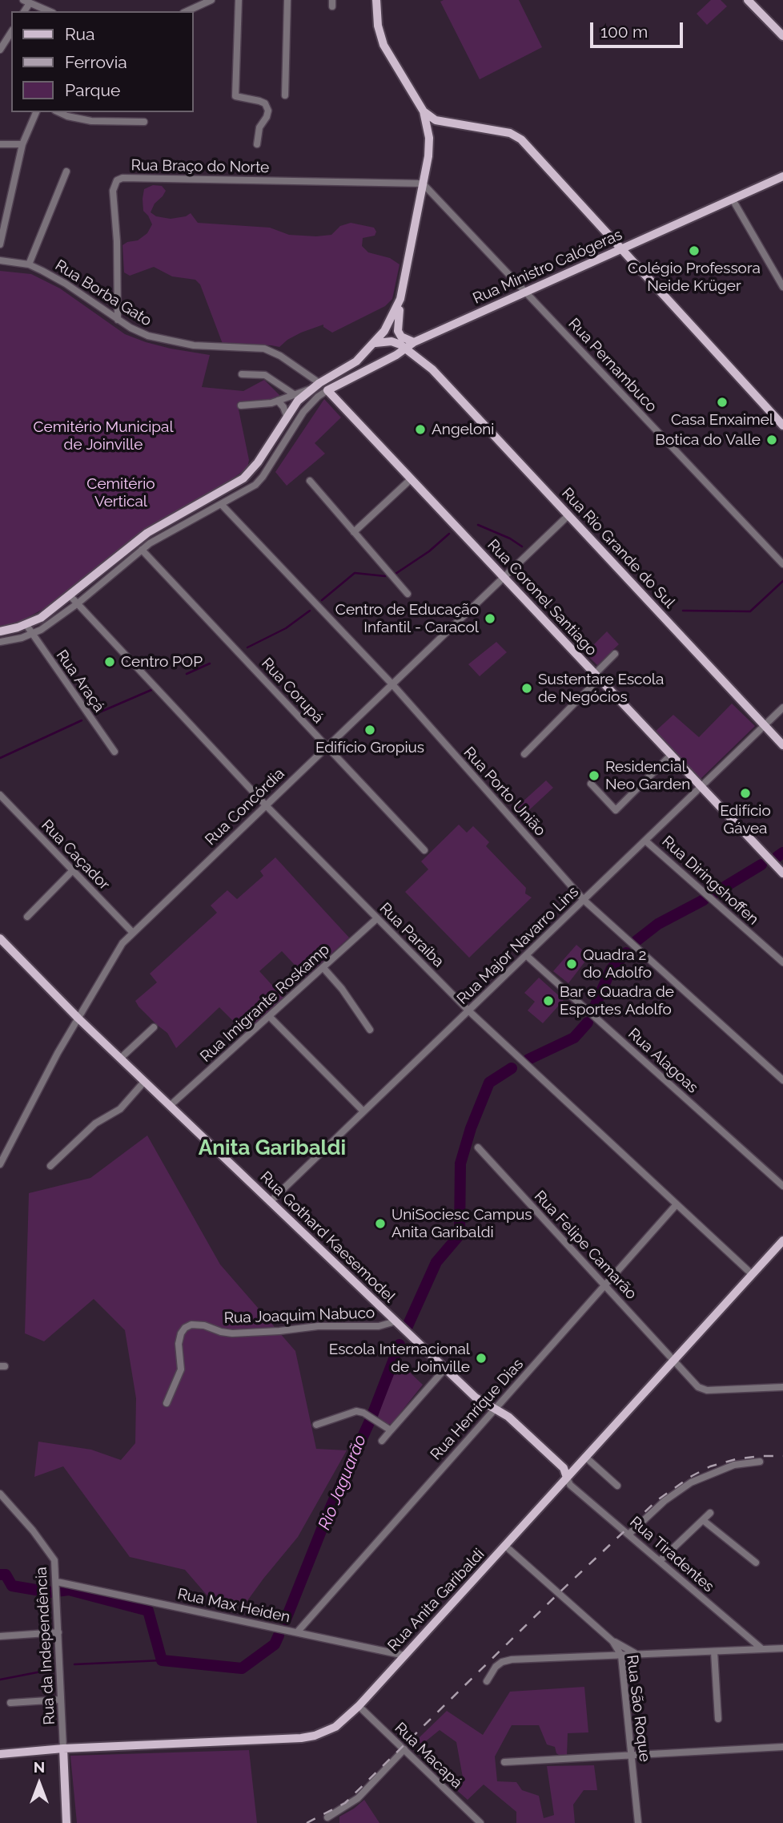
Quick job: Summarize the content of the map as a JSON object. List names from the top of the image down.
{
  "streets": {
    "main road": [
      "Rua Ministro Calógeras",
      "Rua Rio Grande do Sul",
      "Rua Coronel Santiago",
      "Rua Gothard Kaesemodel",
      "Rua Anita Garibaldi"
    ],
    "street": [
      "Rua Braço do Norte",
      "Rua Borba Gato",
      "Rua Pernambuco",
      "Rua Araçá",
      "Rua Corupá",
      "Rua Porto União",
      "Rua Concórdia",
      "Rua Caçador",
      "Rua Diringshoffen",
      "Rua Paraíba",
      "Rua Major Navarro Lins",
      "Rua Imigrante Roskamp",
      "Rua Alagoas",
      "Rua Felipe Camarão",
      "Rua Joaquim Nabuco",
      "Rua Henrique Dias",
      "Rua Tiradentes",
      "Rua Max Heiden",
      "Rua da Independência",
      "Rua São Roque",
      "Rua Macapá"
    ]
  },
  "crossings": [
    ["Rua Braço do Norte", "Rua Borba Gato"],
    ["Rua Braço do Norte", "Rua Pernambuco"],
    ["Rua Ministro Calógeras", "Rua Pernambuco"],
    ["Rua Ministro Calógeras", "Rua Rio Grande do Sul"],
    ["Rua Ministro Calógeras", "Rua Coronel Santiago"],
    ["Rua Rio Grande do Sul", "Rua Concórdia"],
    ["Rua Rio Grande do Sul", "Rua Major Navarro Lins"],
    ["Rua Coronel Santiago", "Rua Concórdia"],
    ["Rua Coronel Santiago", "Rua Major Navarro Lins"],
    ["Rua Corupá", "Rua Concórdia"],
    ["Rua Porto União", "Rua Concórdia"],
    ["Rua Porto União", "Rua Major Navarro Lins"],
    ["Rua Concórdia", "Rua Caçador"],
    ["Rua Concórdia", "Rua Paraíba"],
    ["Rua Concórdia", "Rua Gothard Kaesemodel"],
    ["Rua Diringshoffen", "Rua Major Navarro Lins"],
    ["Rua Paraíba", "Rua Major Navarro Lins"],
    ["Rua Paraíba", "Rua Imigrante Roskamp"],
    ["Rua Paraíba", "Rua Henrique Dias"],
    ["Rua Paraíba", "Rua Anita Garibaldi"],
    ["Rua Major Navarro Lins", "Rua Alagoas"],
    ["Rua Major Navarro Lins", "Rua Gothard Kaesemodel"],
    ["Rua Imigrante Roskamp", "Rua Gothard Kaesemodel"],
    ["Rua Gothard Kaesemodel", "Rua Joaquim Nabuco"],
    ["Rua Gothard Kaesemodel", "Rua Henrique Dias"],
    ["Rua Gothard Kaesemodel", "Rua Tiradentes"],
    ["Rua Gothard Kaesemodel", "Rua Anita Garibaldi"],
    ["Rua Felipe Camarão", "Rua Henrique Dias"],
    ["Rua Felipe Camarão", "Rua Anita Garibaldi"],
    ["Rua Henrique Dias", "Rua Max Heiden"],
    ["Rua Tiradentes", "Rua Anita Garibaldi"],
    ["Rua Anita Garibaldi", "Rua Max Heiden"],
    ["Rua Anita Garibaldi", "Rua da Independência"],
    ["Rua Anita Garibaldi", "Rua São Roque"],
    ["Rua Anita Garibaldi", "Rua Macapá"],
    ["Rua Max Heiden", "Rua da Independência"]
  ],
  "districts": ["Anita Garibaldi"],
  "water": ["Rio Jaguarão"],
  "parks": ["Cemitério Municipal de Joinville", "Cemitério Vertical"],
  "places": [
    "Colégio Professora Neide Krüger",
    "Casa Enxaimel",
    "Angeloni",
    "Botica do Valle",
    "Centro de Educação Infantil - Caracol",
    "Centro POP",
    "Sustentare Escola de Negócios",
    "Edifício Gropius",
    "Residencial Neo Garden",
    "Edifício Gávea",
    "Quadra 2 do Adolfo",
    "Bar e Quadra de Esportes Adolfo",
    "UniSociesc Campus Anita Garibaldi",
    "Escola Internacional de Joinville"
  ],
  "legend": ["Rua", "Ferrovia", "Parque"],
  "scale_bar": "100 m",
  "north": "top"
}
